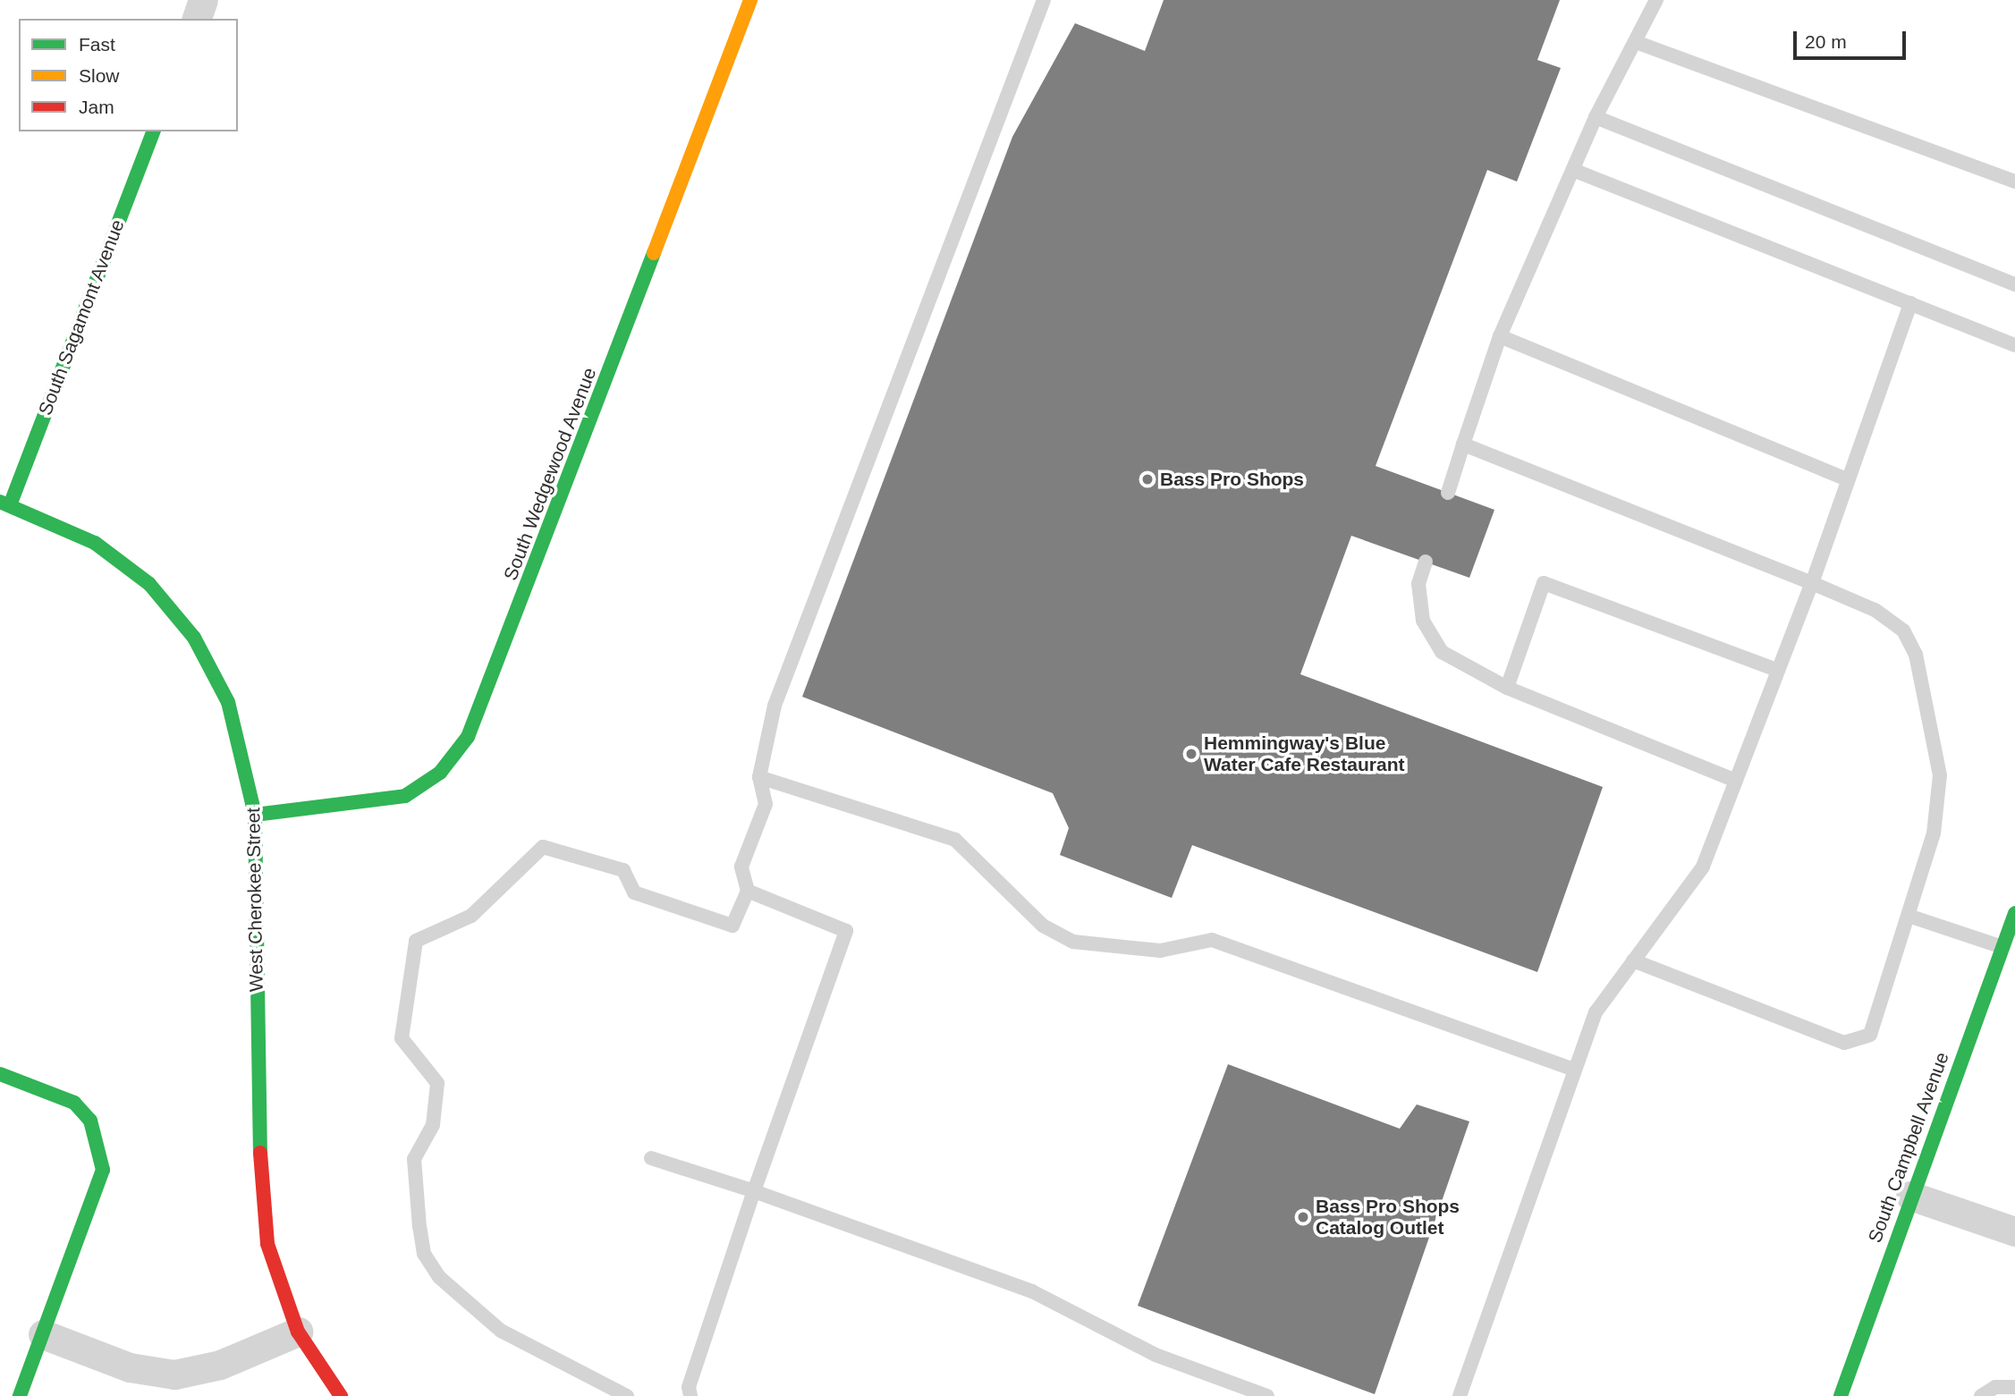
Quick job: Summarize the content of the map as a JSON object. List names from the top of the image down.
{
  "streets": {
    "street": [
      "South Sagamont Avenue",
      "South Wedgewood Avenue",
      "West Cherokee Street",
      "South Campbell Avenue"
    ]
  },
  "crossings": [
    ["South Sagamont Avenue", "West Cherokee Street"],
    ["South Wedgewood Avenue", "West Cherokee Street"]
  ],
  "places": ["Bass Pro Shops", "Hemmingway's Blue Water Cafe Restaurant", "Bass Pro Shops Catalog Outlet"],
  "legend": ["Fast", "Slow", "Jam"],
  "scale_bar": "20 m"
}
